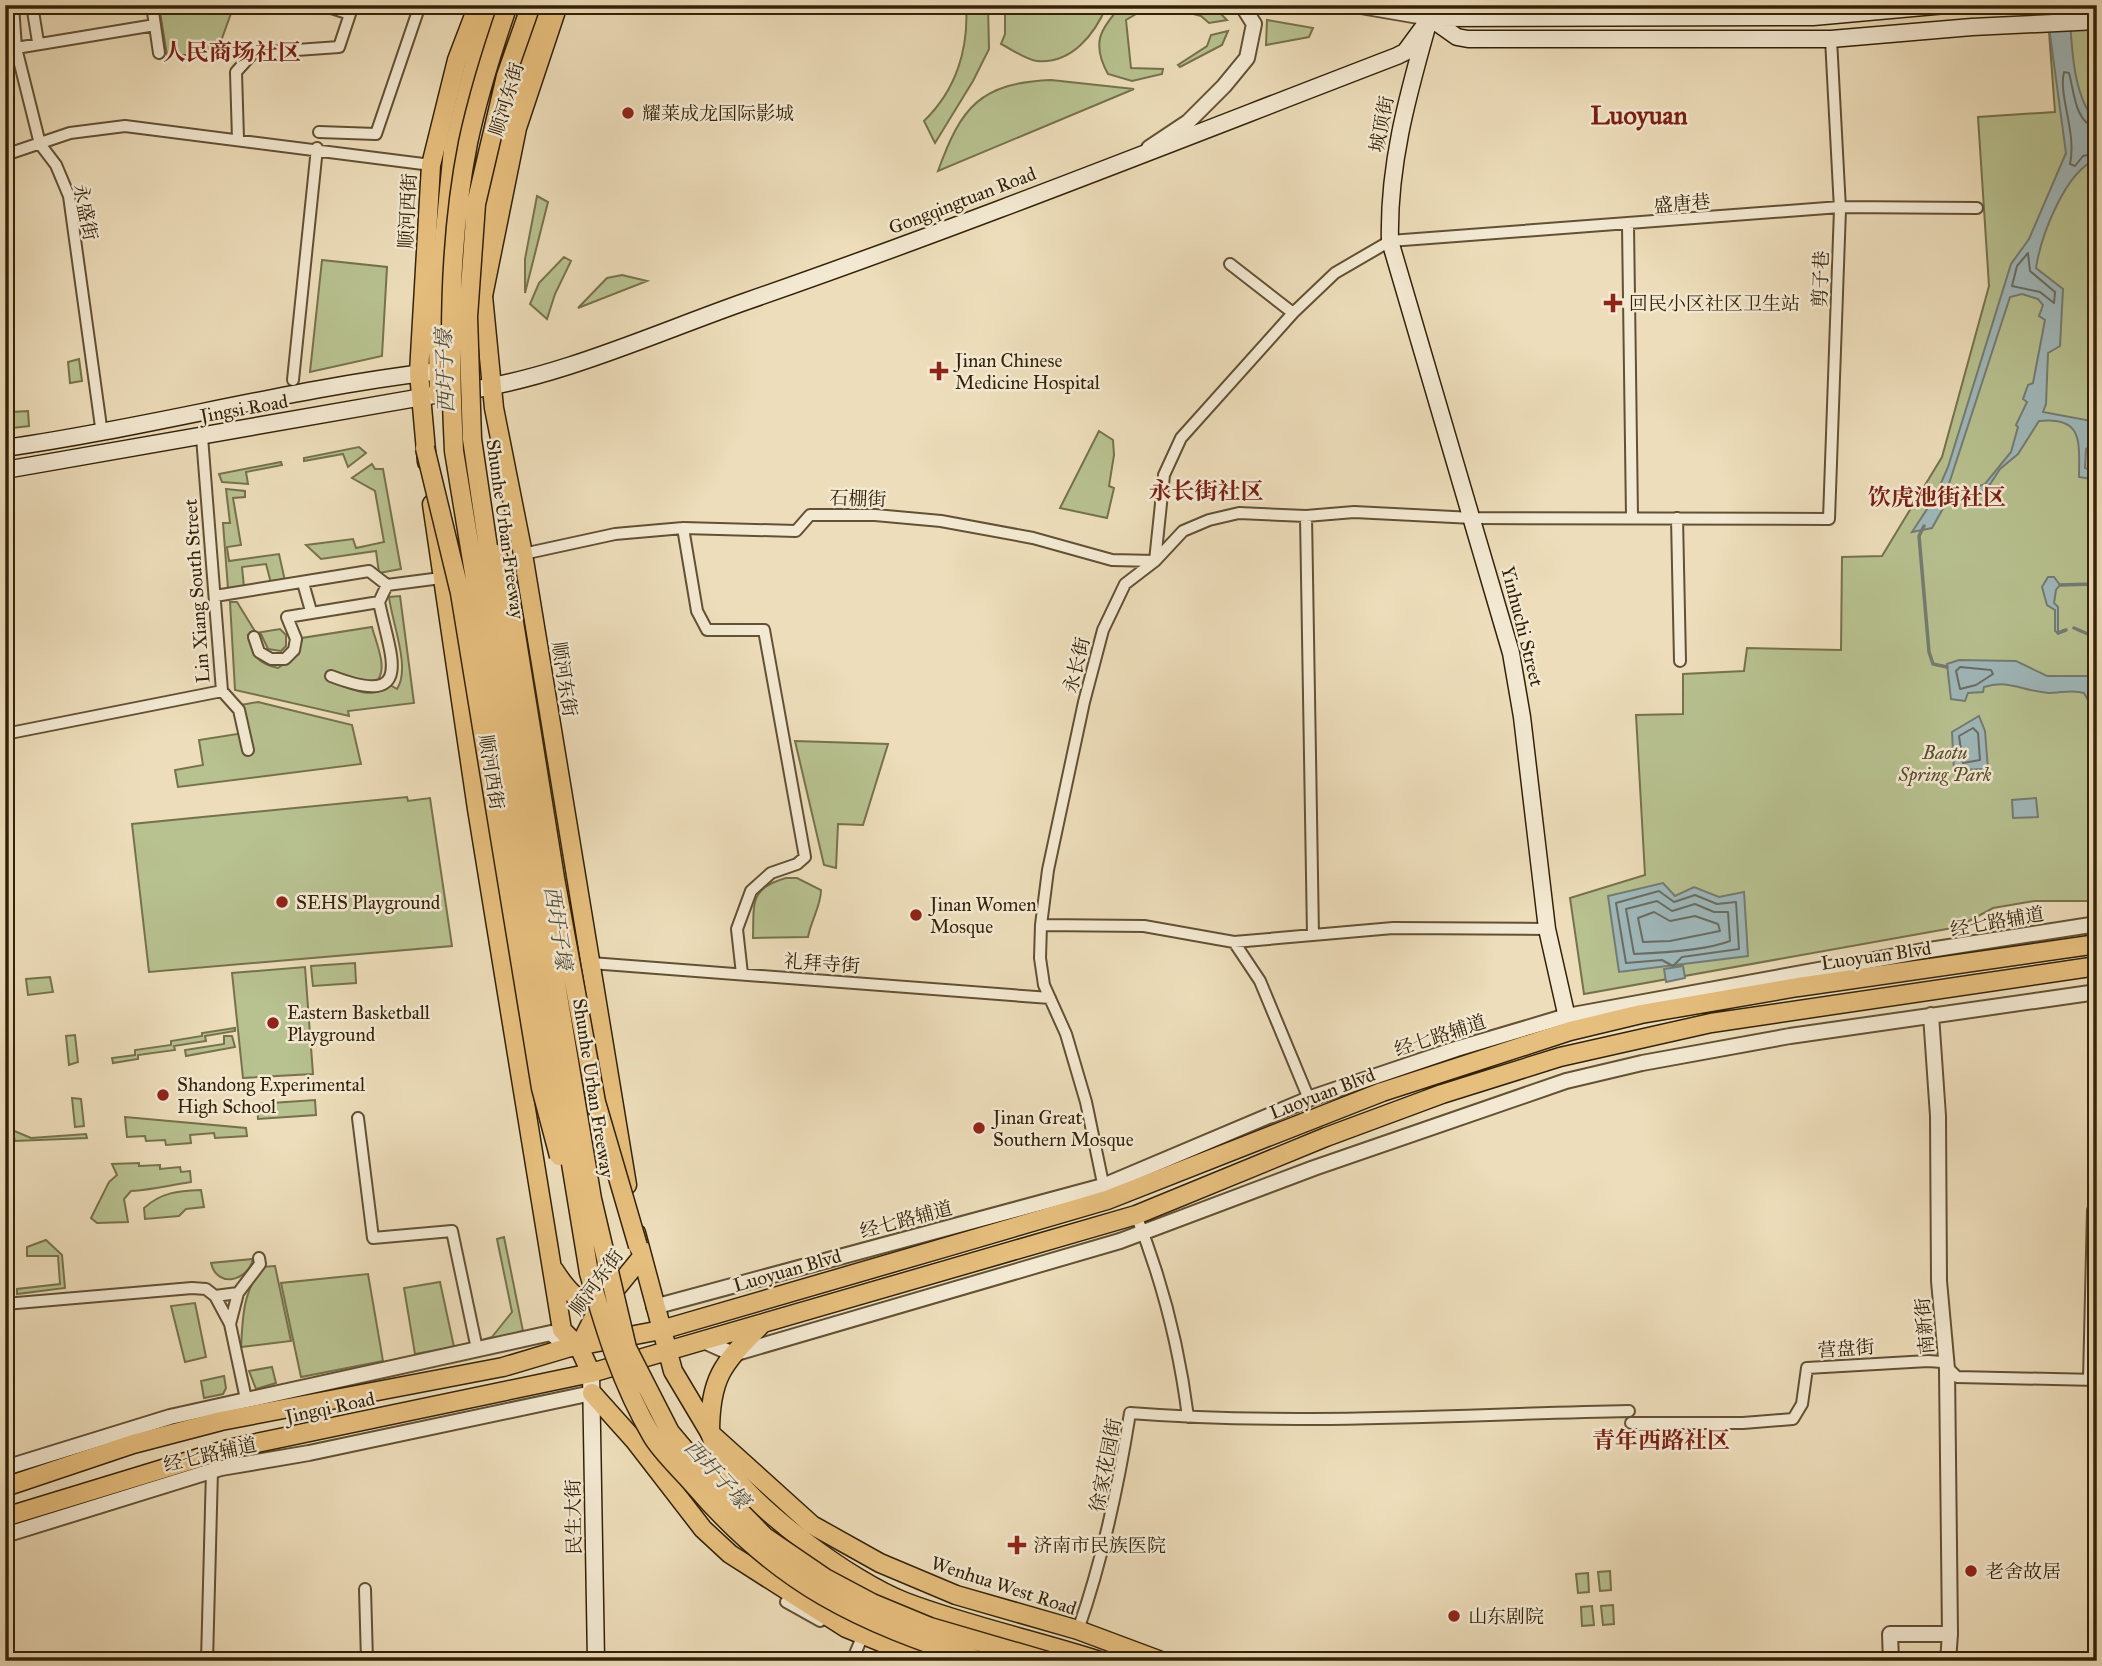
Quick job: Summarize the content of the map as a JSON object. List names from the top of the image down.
{
  "streets": {
    "main road": [
      "顺河东街",
      "城顶街",
      "Gongqingtuan Road",
      "顺河西街",
      "Jingsi Road",
      "Shunhe Urban Freeway",
      "Yinhuchi Street",
      "Luoyuan Blvd",
      "Jingqi Road",
      "民生大街",
      "Wenhua West Road"
    ],
    "street": [
      "盛唐巷",
      "永盛街",
      "剪子巷",
      "石棚街",
      "Lin Xiang South Street",
      "永长街",
      "经七路辅道",
      "礼拜寺街",
      "南新街",
      "营盘街",
      "徐家花园街"
    ]
  },
  "crossings": [
    ["顺河东街", "Gongqingtuan Road"],
    ["顺河东街", "顺河西街"],
    ["顺河东街", "Jingsi Road"],
    ["顺河东街", "石棚街"],
    ["顺河东街", "Luoyuan Blvd"],
    ["顺河东街", "礼拜寺街"],
    ["顺河东街", "Jingqi Road"],
    ["城顶街", "Gongqingtuan Road"],
    ["城顶街", "盛唐巷"],
    ["城顶街", "Yinhuchi Street"],
    ["Gongqingtuan Road", "Jingsi Road"],
    ["盛唐巷", "剪子巷"],
    ["盛唐巷", "Yinhuchi Street"],
    ["顺河西街", "Jingsi Road"],
    ["顺河西街", "Luoyuan Blvd"],
    ["顺河西街", "Jingqi Road"],
    ["顺河西街", "民生大街"],
    ["永盛街", "Jingsi Road"],
    ["剪子巷", "永长街"],
    ["Jingsi Road", "Lin Xiang South Street"],
    ["石棚街", "永长街"],
    ["Yinhuchi Street", "永长街"],
    ["Yinhuchi Street", "经七路辅道"],
    ["Yinhuchi Street", "Luoyuan Blvd"],
    ["永长街", "经七路辅道"],
    ["永长街", "Luoyuan Blvd"],
    ["永长街", "礼拜寺街"],
    ["经七路辅道", "Luoyuan Blvd"],
    ["经七路辅道", "民生大街"],
    ["Luoyuan Blvd", "Jingqi Road"],
    ["南新街", "营盘街"],
    ["Jingqi Road", "民生大街"],
    ["徐家花园街", "Wenhua West Road"]
  ],
  "districts": [
    "人民商场社区",
    "Luoyuan",
    "永长街社区",
    "饮虎池街社区",
    "青年西路社区"
  ],
  "water": ["西圩子壕"],
  "parks": ["Baotu Spring Park"],
  "places": {
    "other": [
      "耀莱成龙国际影城",
      "SEHS Playground",
      "Jinan Women Mosque",
      "Eastern Basketball Playground",
      "Shandong Experimental High School",
      "Jinan Great Southern Mosque",
      "老舍故居",
      "山东剧院"
    ],
    "health": ["回民小区社区卫生站", "Jinan Chinese Medicine Hospital", "济南市民族医院"]
  }
}
